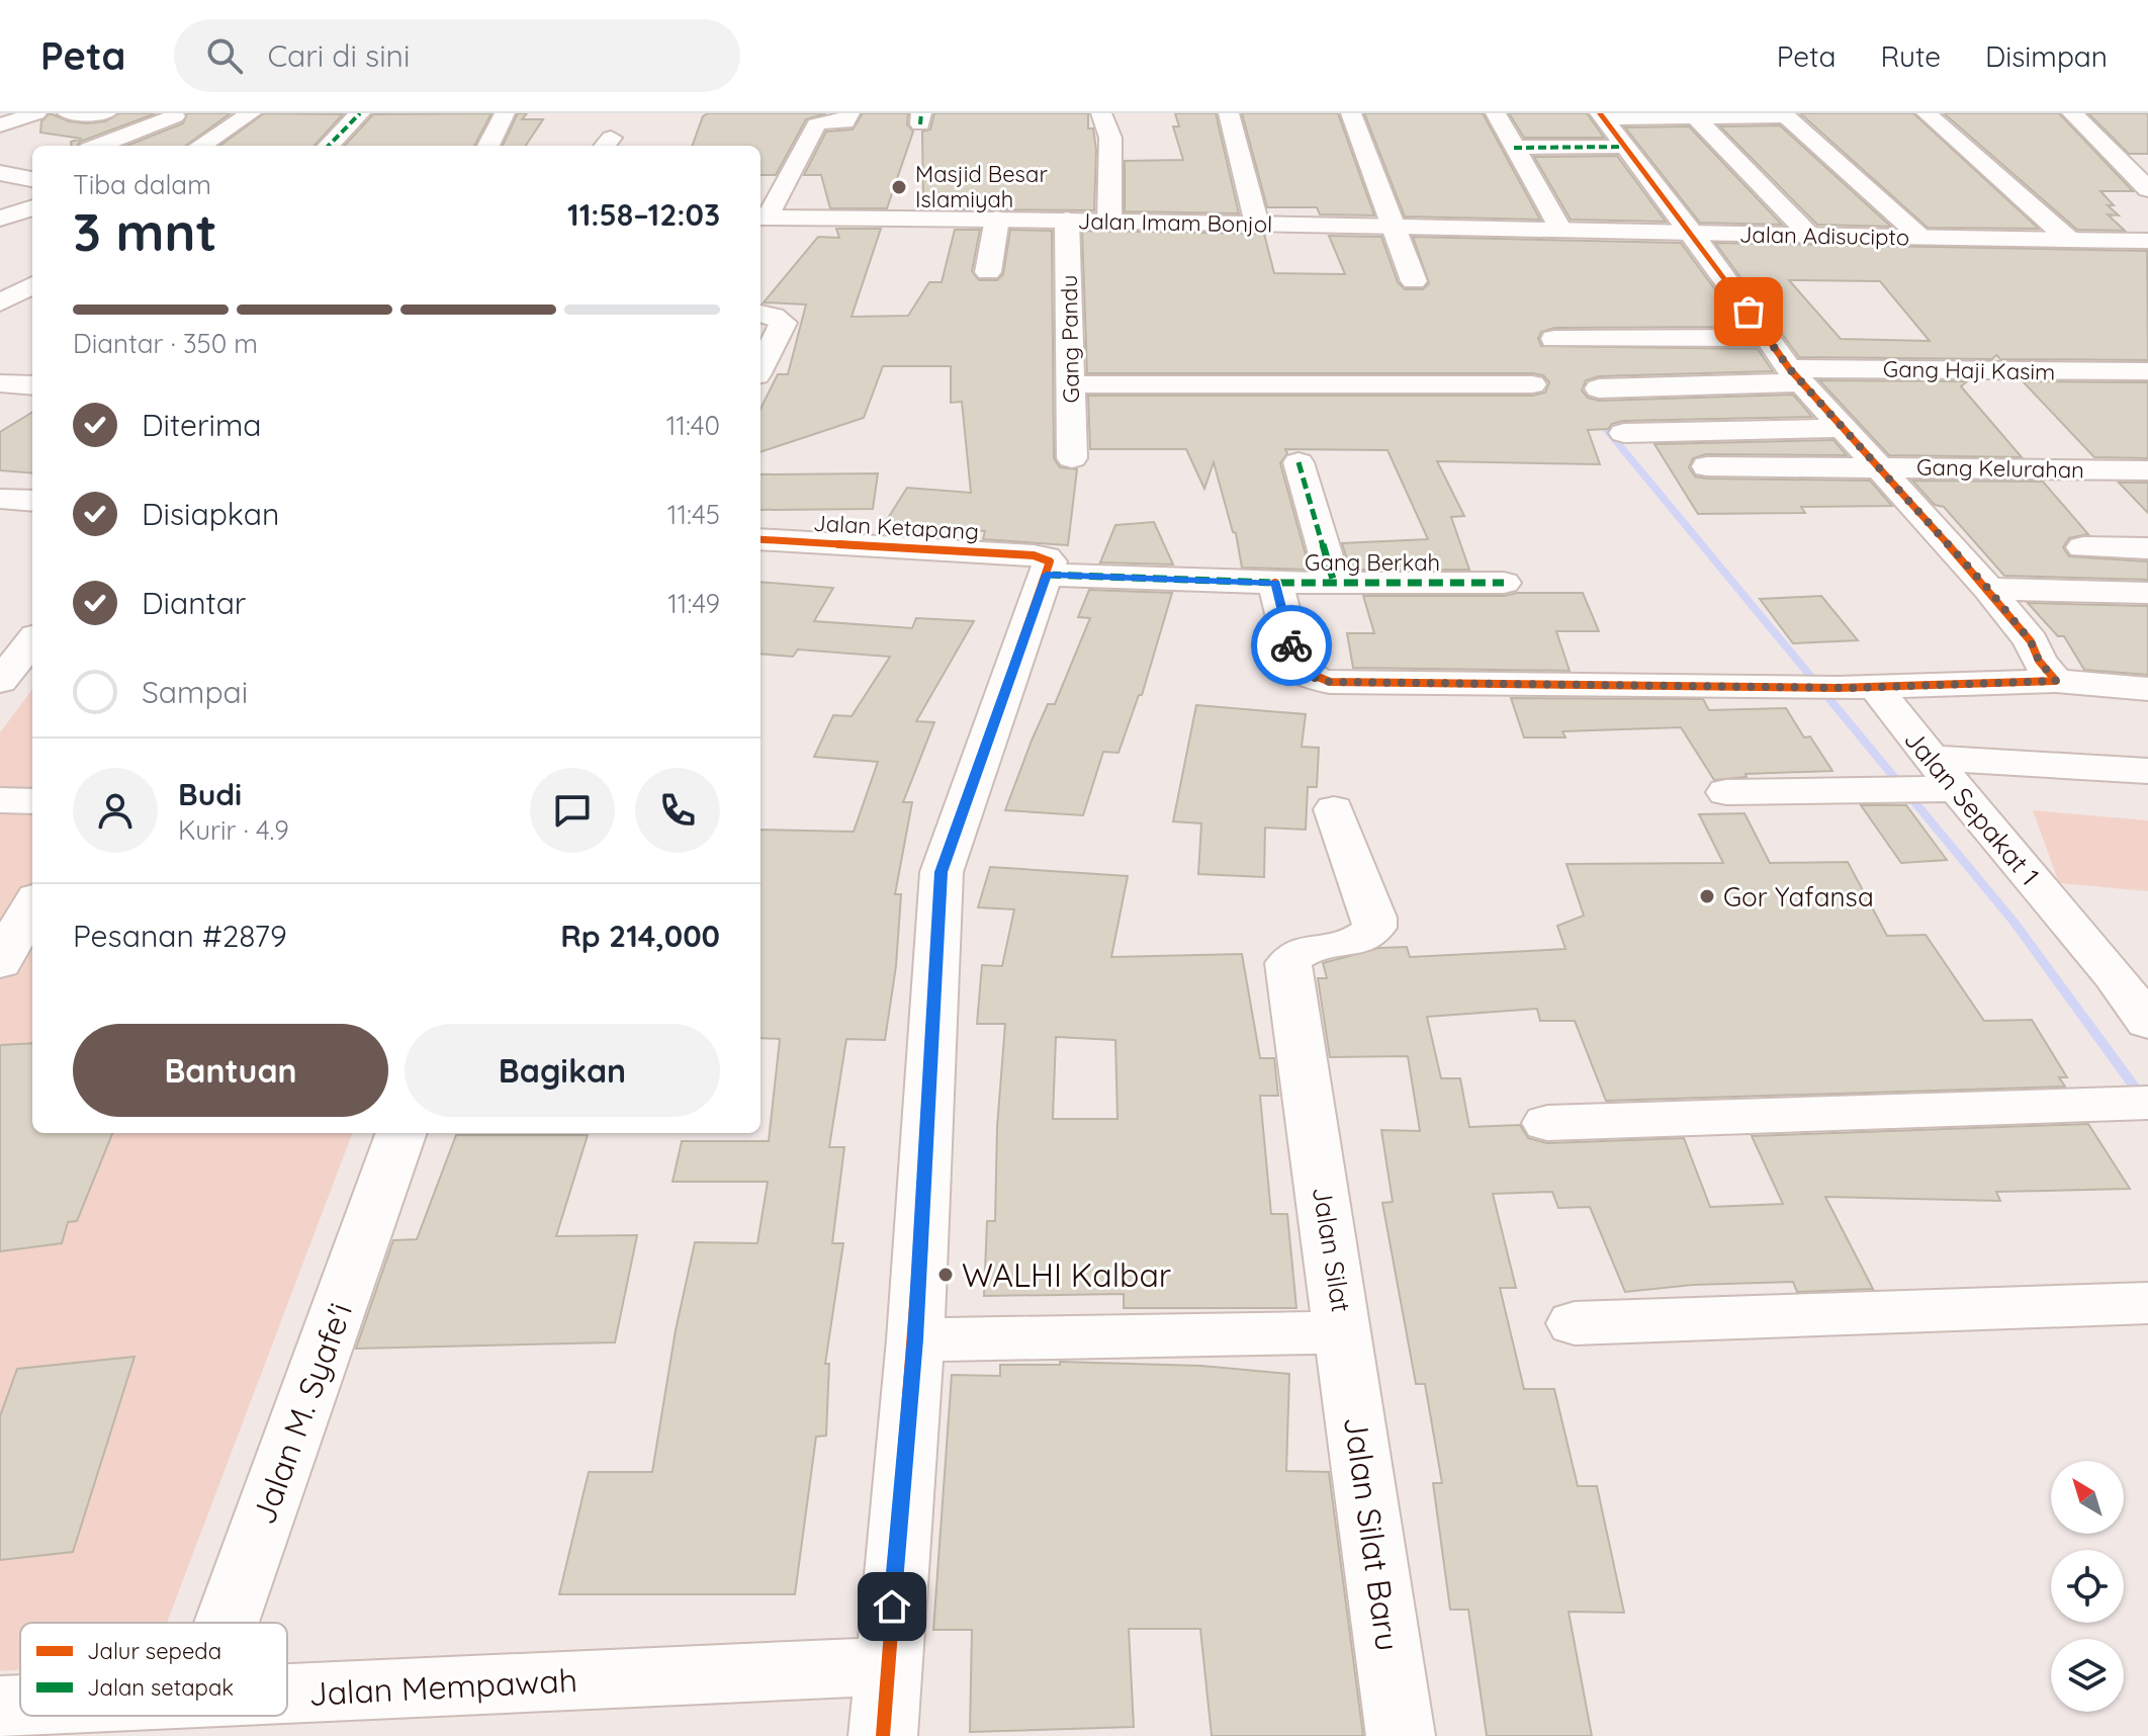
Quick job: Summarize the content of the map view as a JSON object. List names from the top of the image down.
{
  "streets": {
    "street": [
      "Jalan Imam Bonjol",
      "Jalan Adisucipto",
      "Gang Pandu",
      "Gang Haji Kasim",
      "Gang Kelurahan",
      "Jalan Ketapang",
      "Gang Berkah",
      "Jalan Sepakat 1",
      "Jalan Silat",
      "Jalan M. Syafe'i",
      "Jalan Silat Baru",
      "Jalan Mempawah"
    ]
  },
  "crossings": [
    ["Jalan Imam Bonjol", "Jalan Adisucipto"],
    ["Jalan Imam Bonjol", "Gang Pandu"],
    ["Jalan Ketapang", "Gang Berkah"],
    ["Jalan Silat", "Jalan Silat Baru"]
  ],
  "places": ["Masjid Besar Islamiyah", "Gor Yafansa", "WALHI Kalbar"],
  "legend": ["Jalur sepeda", "Jalan setapak"],
  "north": "top left",
  "page": {
    "header": "Peta",
    "search": "Cari di sini",
    "nav": ["Peta", "Rute", "Disimpan"],
    "heading": ["3 mnt", "Tiba dalam", "11:58–12:03"],
    "panel": [
      "Budi",
      "Kurir · 4.9",
      "Pesanan #2879",
      "Rp 214,000"
    ],
    "bar": "Diantar · 350 m",
    "list": [
      ["Diterima", "11:40"],
      ["Disiapkan", "11:45"],
      ["Diantar", "11:49"],
      "Sampai"
    ],
    "buttons": ["Bantuan", "Bagikan"]
  }
}
